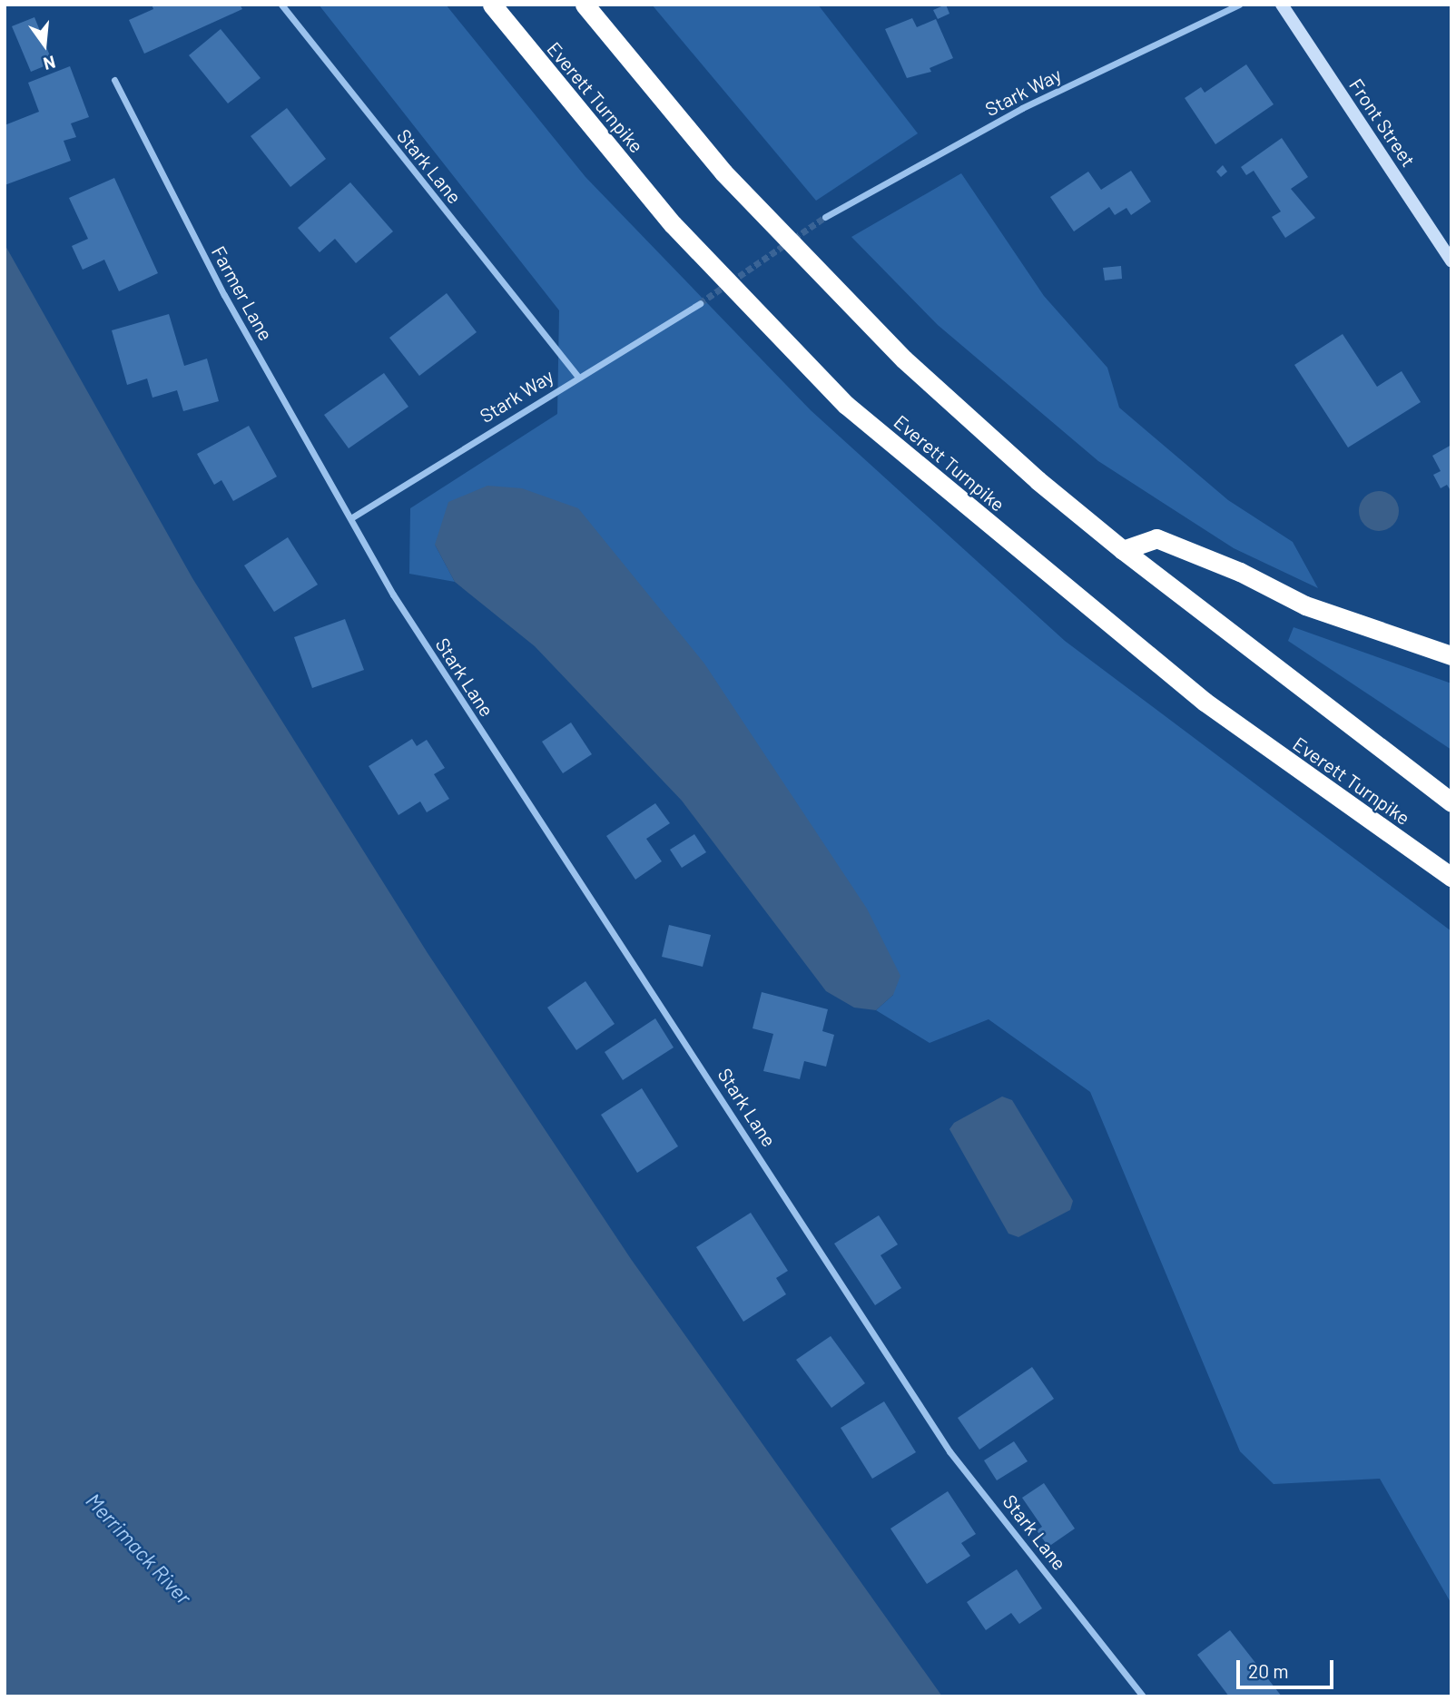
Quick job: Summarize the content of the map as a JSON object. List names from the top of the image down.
{
  "streets": {
    "highway": ["Everett Turnpike"],
    "main road": ["Front Street"],
    "street": ["Stark Way", "Stark Lane", "Farmer Lane"]
  },
  "crossings": [
    ["Stark Way", "Stark Lane"],
    ["Stark Way", "Farmer Lane"],
    ["Stark Lane", "Farmer Lane"]
  ],
  "water": ["Merrimack River"],
  "scale_bar": "20 m",
  "north": "bottom"
}
